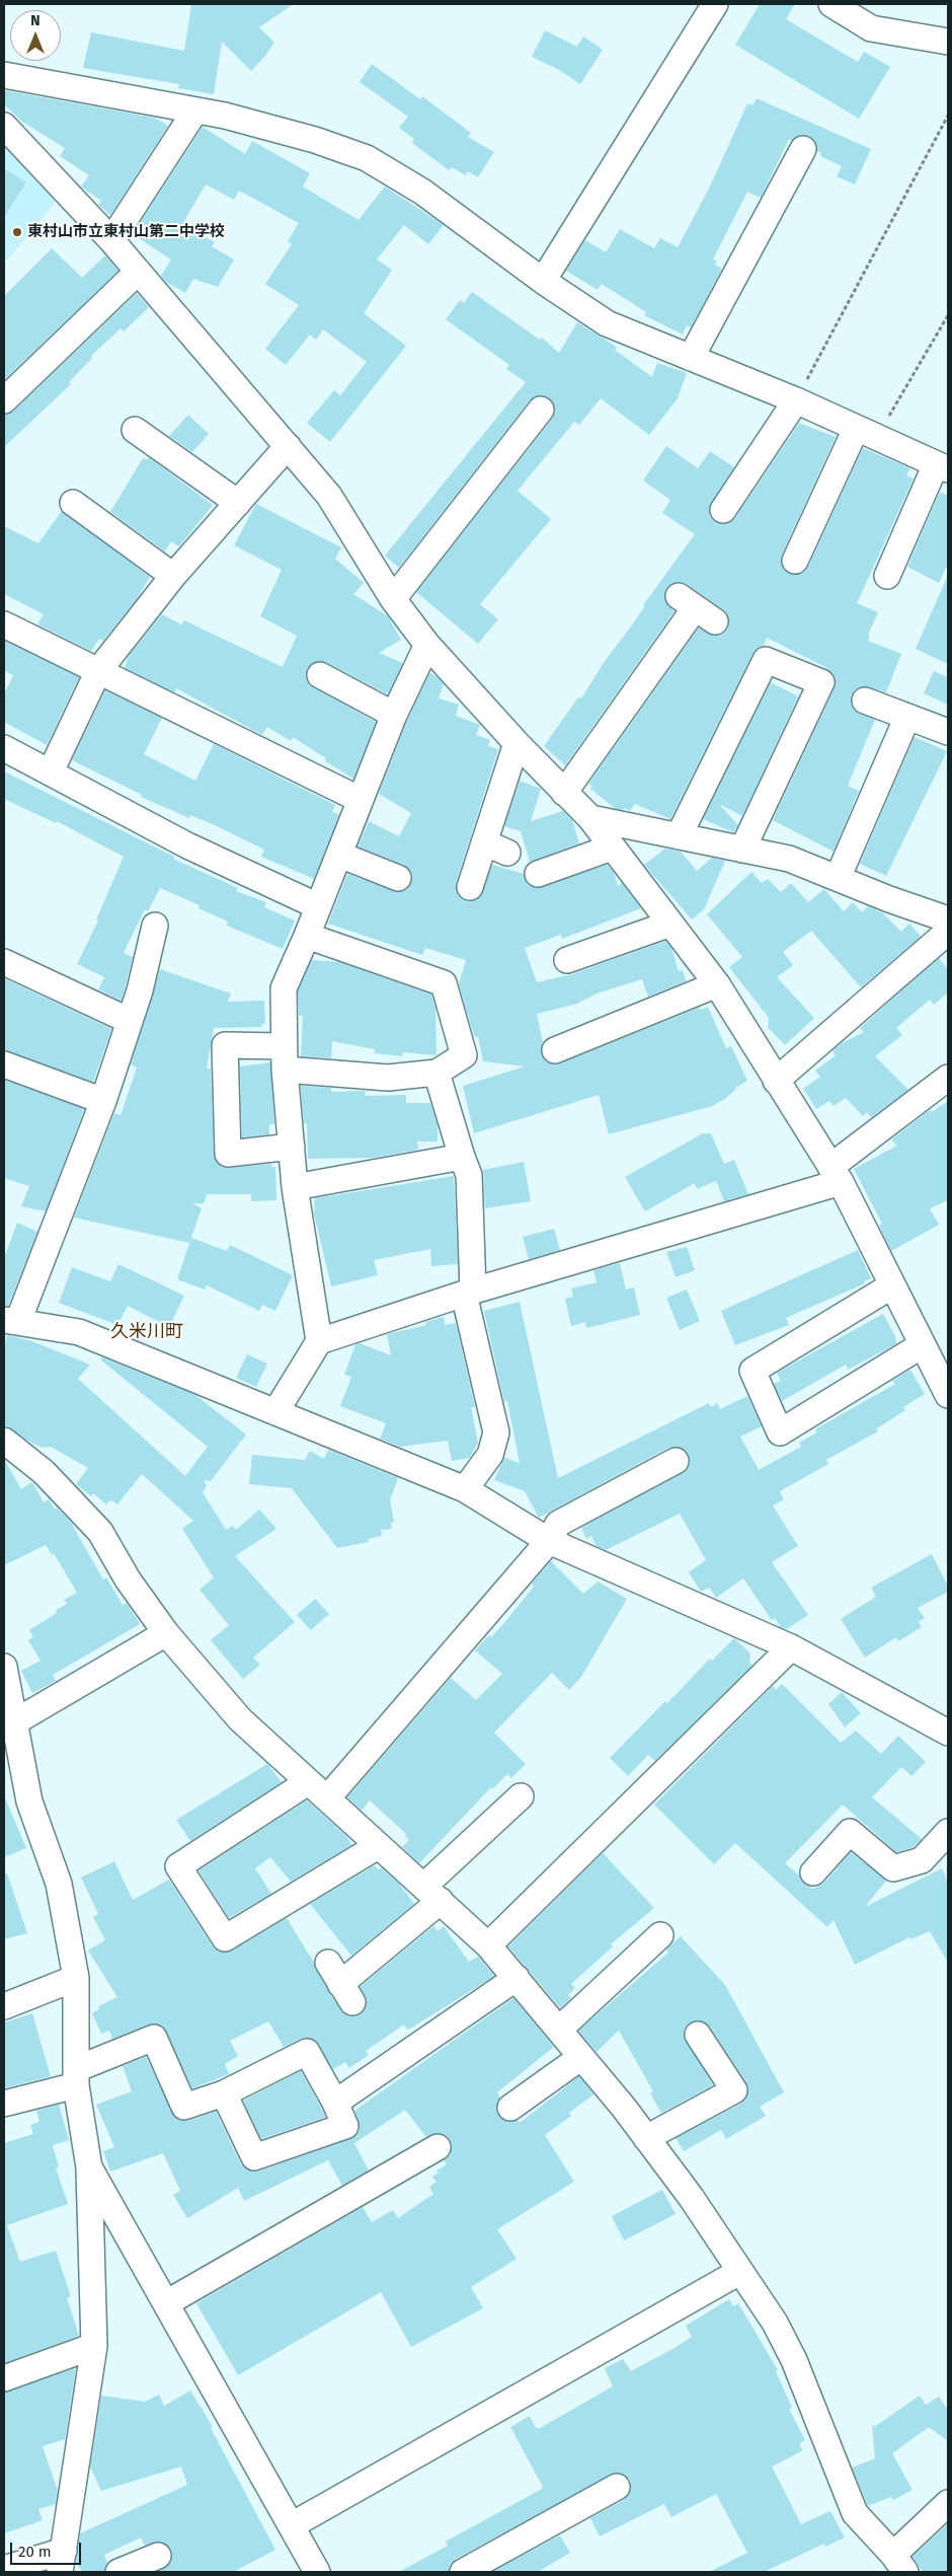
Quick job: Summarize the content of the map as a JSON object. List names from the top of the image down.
{
  "districts": ["久米川町"],
  "places": ["東村山市立東村山第二中学校"],
  "scale_bar": "20 m",
  "north": "top"
}
